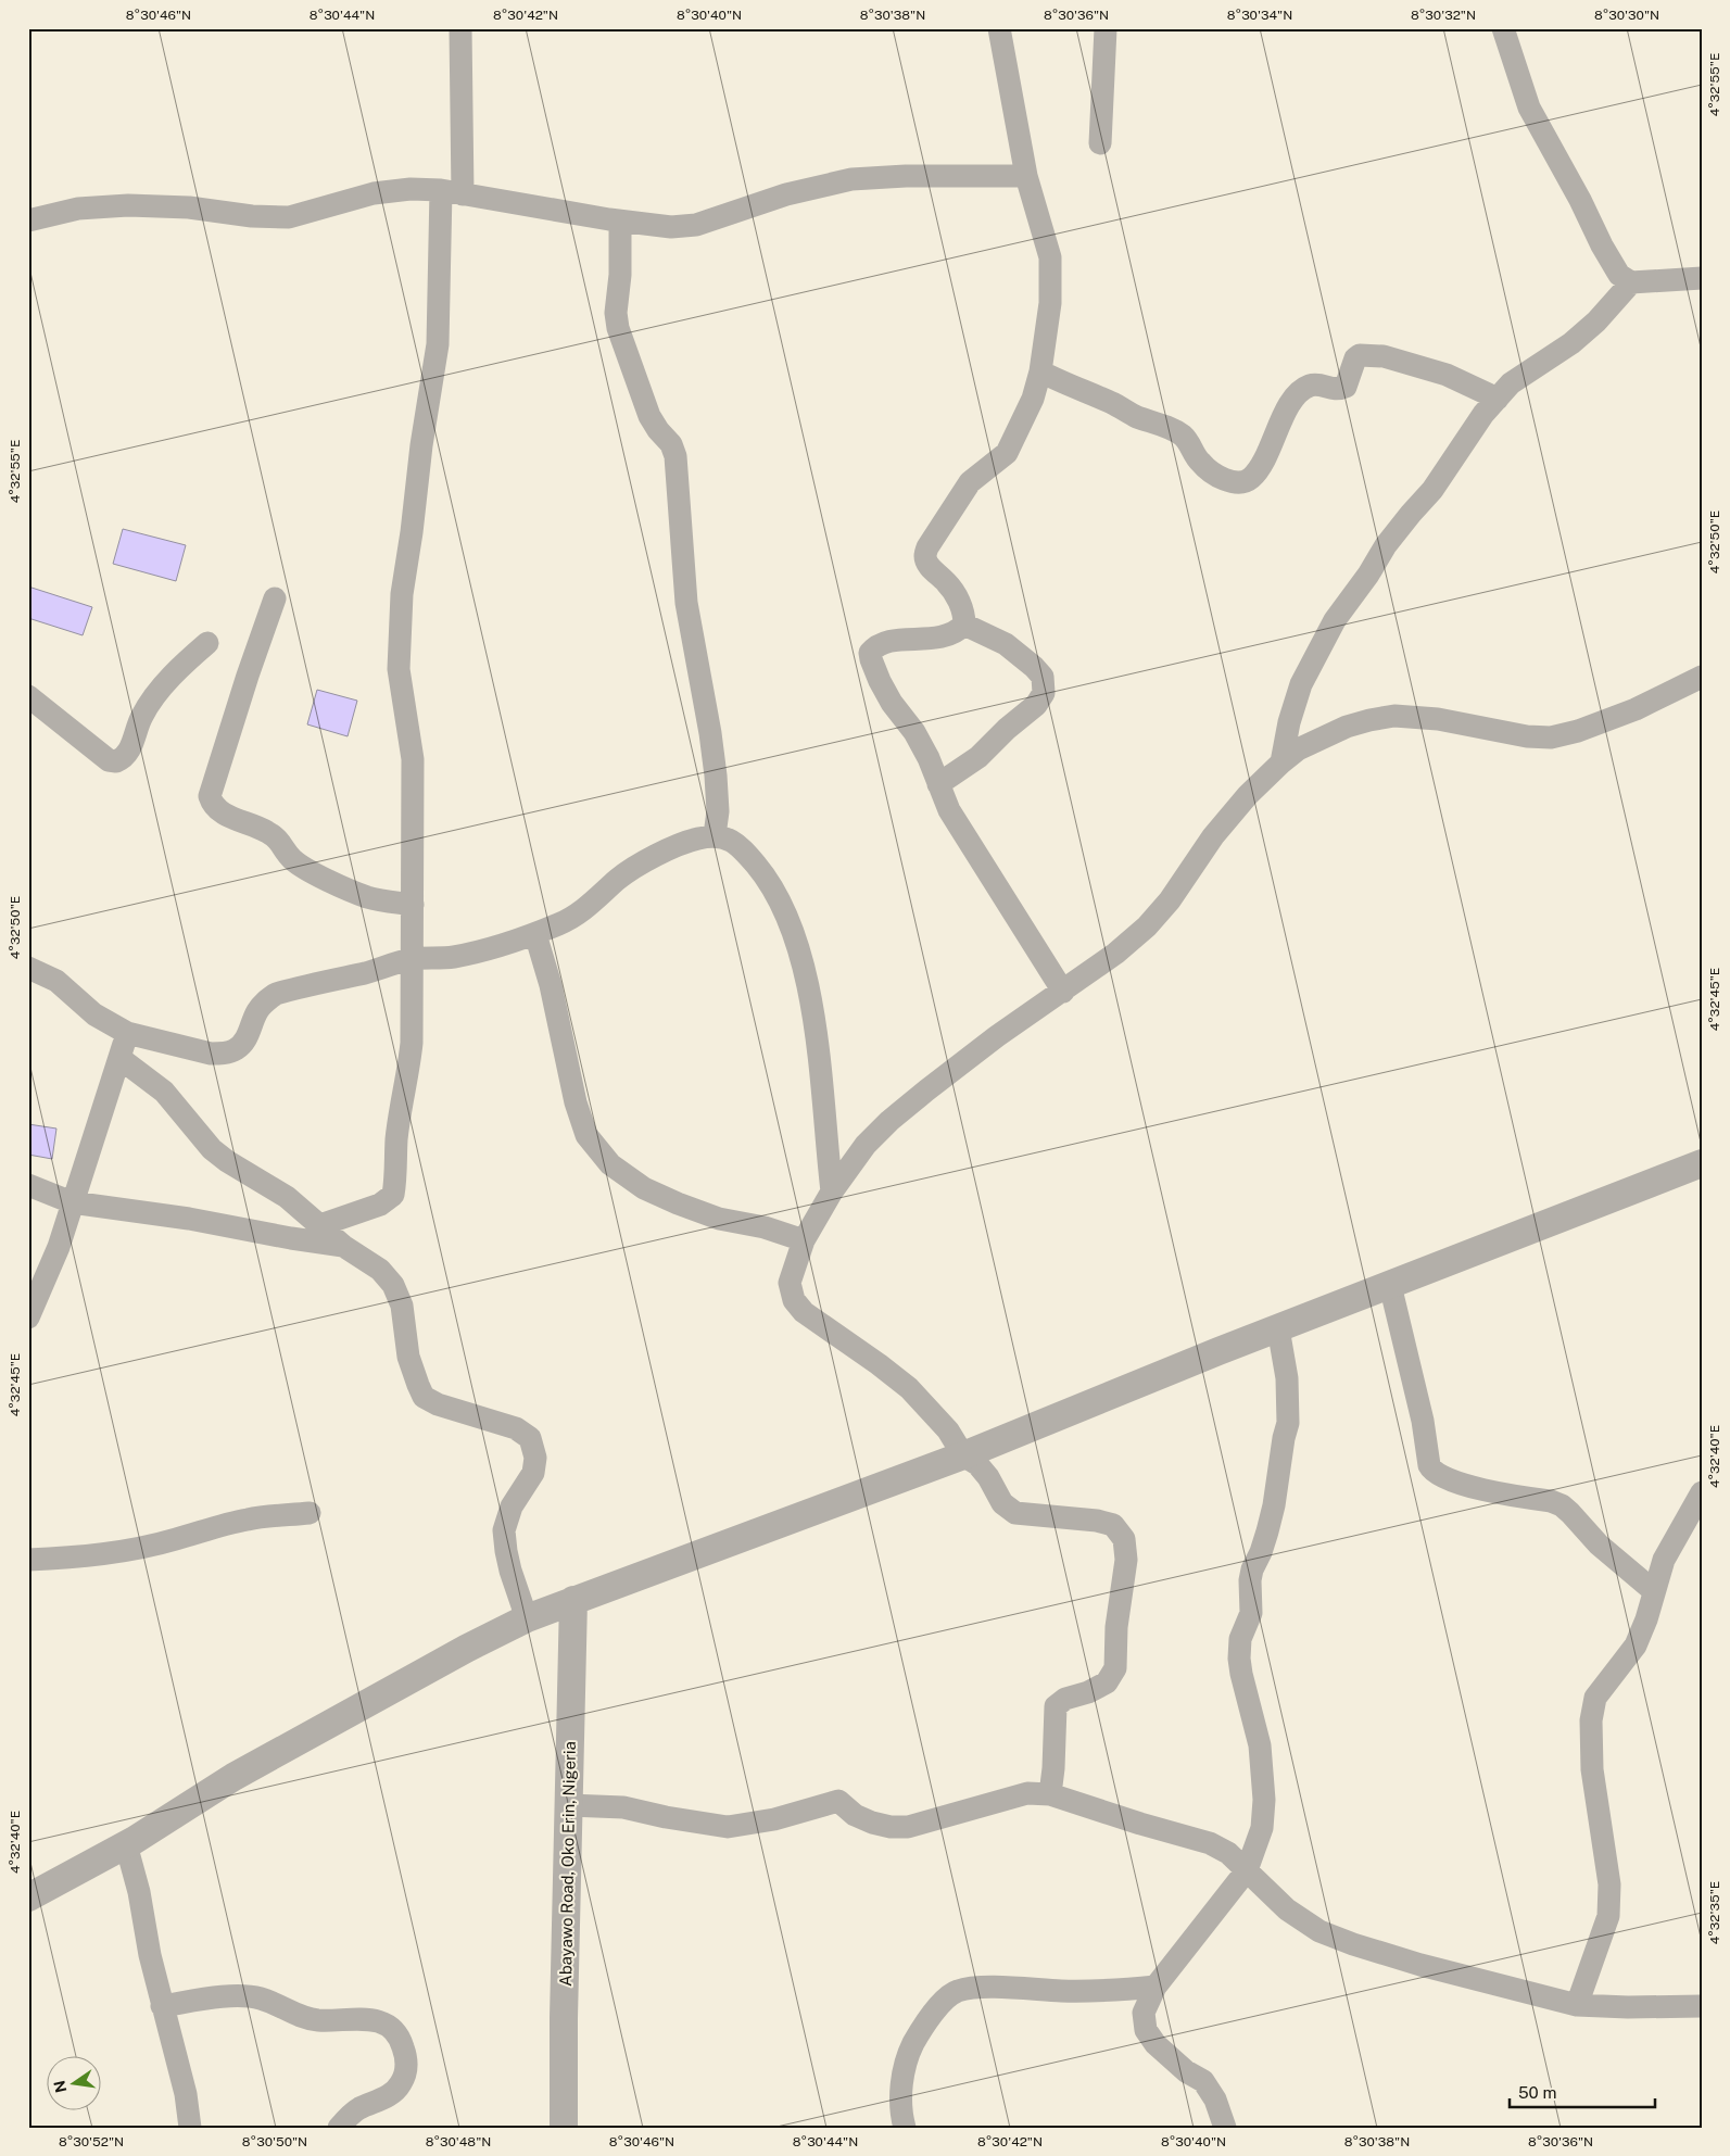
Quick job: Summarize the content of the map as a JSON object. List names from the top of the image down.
{
  "streets": {
    "street": ["Abayawo Road, Oko Erin, Nigeria"]
  },
  "scale_bar": "50 m",
  "north": "left",
  "coordinates": [
    "8°30'46\"N",
    "8°30'44\"N",
    "8°30'42\"N",
    "8°30'40\"N",
    "8°30'38\"N",
    "8°30'36\"N",
    "8°30'34\"N",
    "8°30'32\"N",
    "8°30'30\"N",
    "4°32'55\"E",
    "4°32'50\"E",
    "4°32'45\"E",
    "4°32'40\"E",
    "4°32'35\"E",
    "8°30'52\"N",
    "8°30'50\"N",
    "8°30'48\"N"
  ]
}
